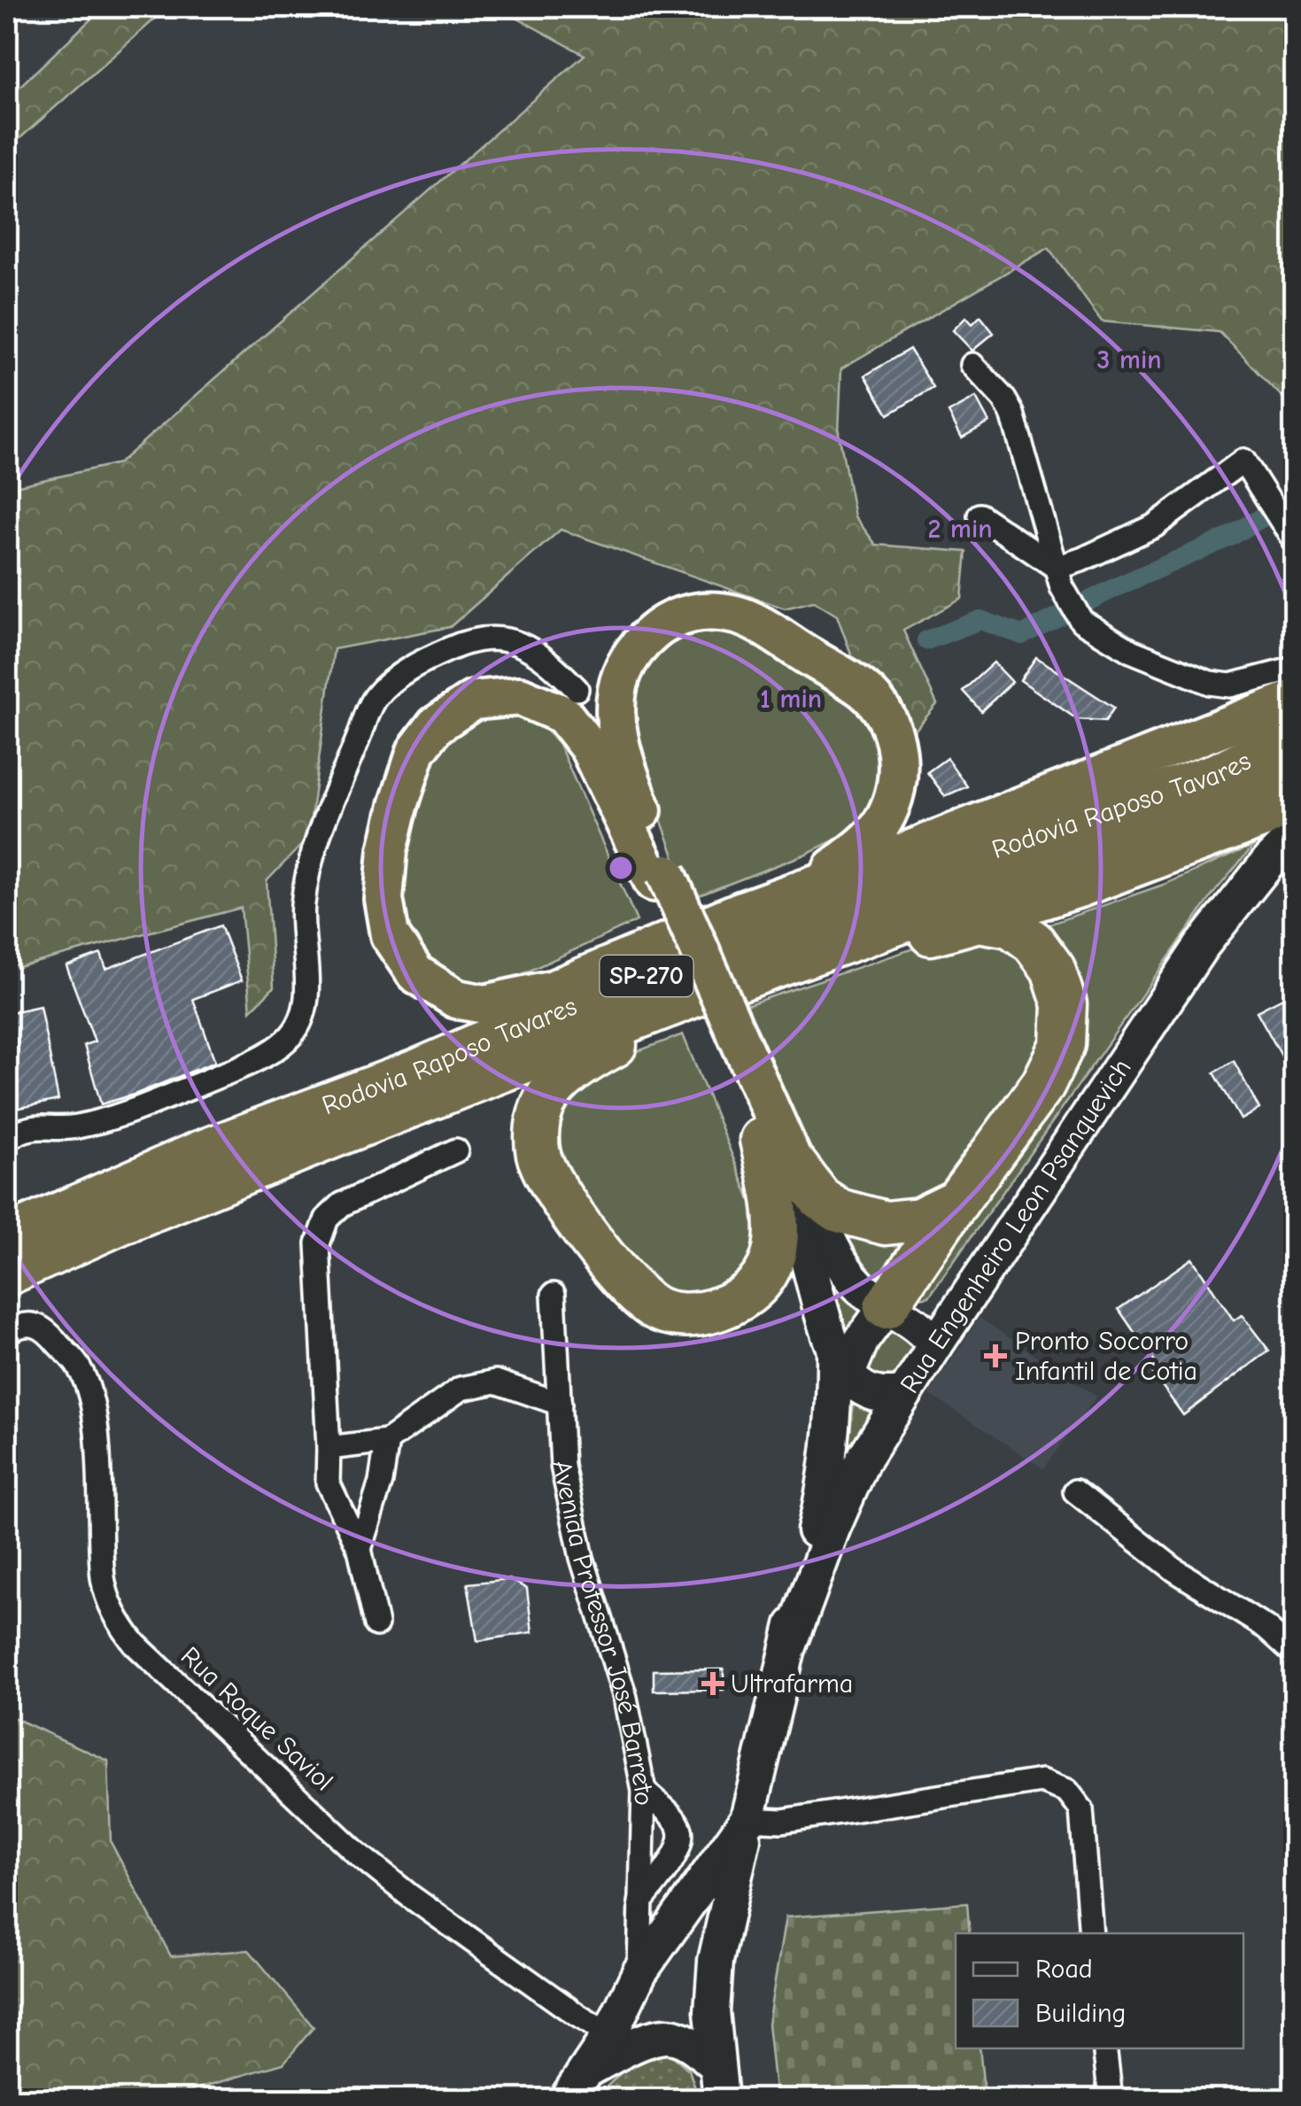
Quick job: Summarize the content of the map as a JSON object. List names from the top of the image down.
{
  "streets": {
    "highway": ["Rodovia Raposo Tavares", "SP-270"],
    "main road": ["Rua Engenheiro Leon Psanquevich"],
    "street": ["Avenida Professor José Barreto", "Rua Roque Saviol"]
  },
  "crossings": [
    ["Rua Engenheiro Leon Psanquevich", "Avenida Professor José Barreto"],
    ["Rua Engenheiro Leon Psanquevich", "Rua Roque Saviol"]
  ],
  "places": {
    "health": ["Pronto Socorro Infantil de Cotia", "Ultrafarma"]
  },
  "legend": ["Road", "Building"],
  "rings": ["3 min", "2 min", "1 min"]
}
